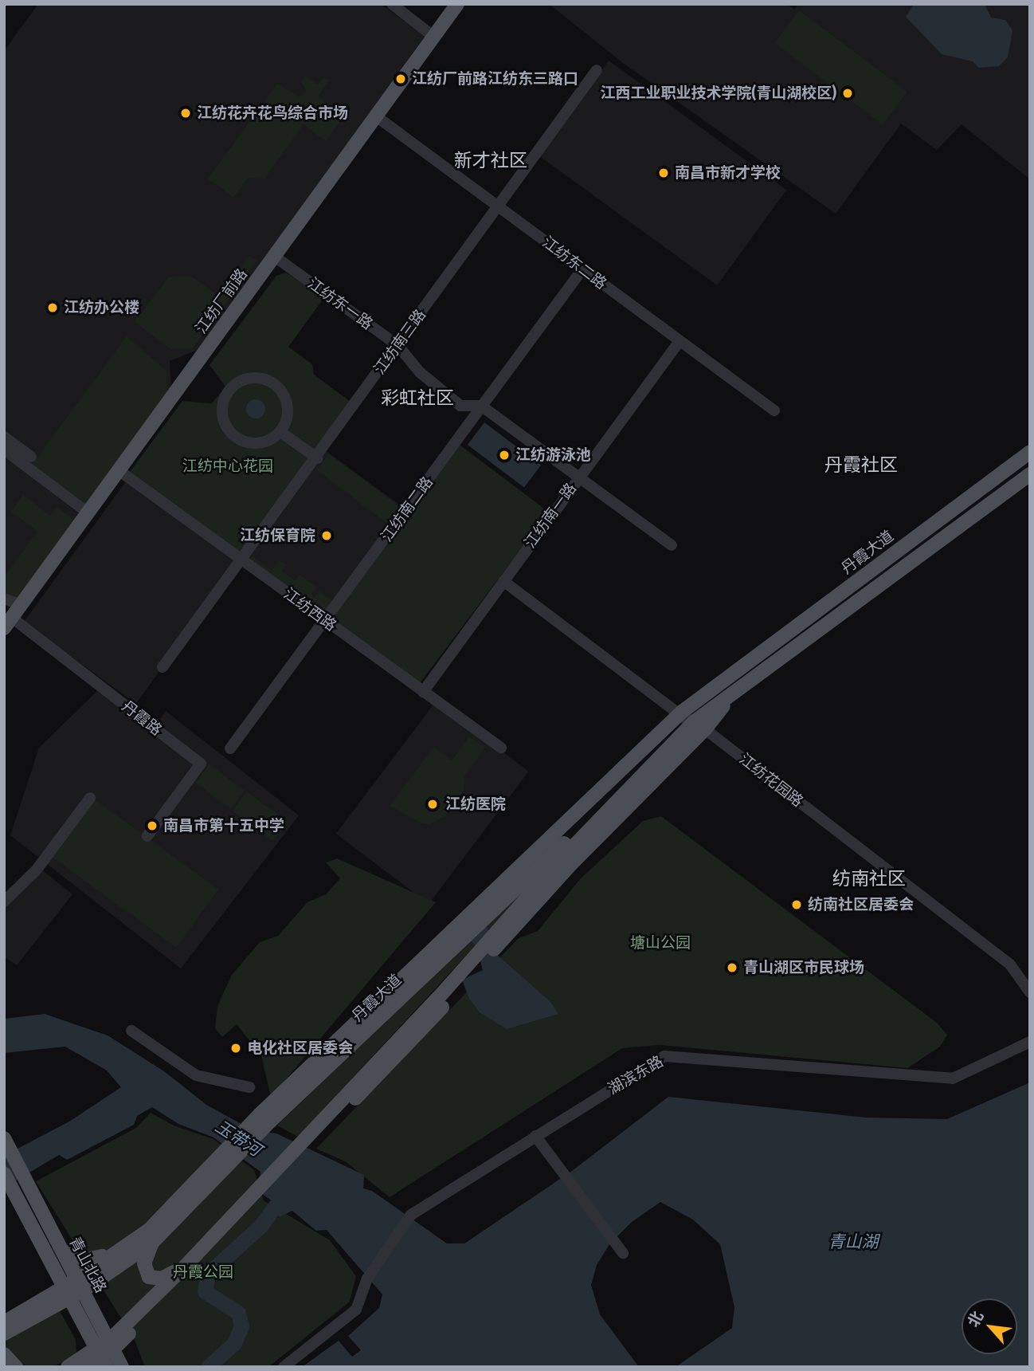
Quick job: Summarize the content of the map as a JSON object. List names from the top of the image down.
{
  "streets": {
    "main road": ["江纺厂前路", "丹霞大道", "青山北路"],
    "street": [
      "江纺东二路",
      "江纺东一路",
      "江纺南三路",
      "江纺南二路",
      "江纺南一路",
      "江纺西路",
      "丹霞路",
      "江纺花园路",
      "湖滨东路"
    ]
  },
  "crossings": [
    ["江纺东二路", "江纺厂前路"],
    ["江纺东二路", "江纺南三路"],
    ["江纺东二路", "江纺南二路"],
    ["江纺东二路", "江纺南一路"],
    ["江纺厂前路", "江纺东一路"],
    ["江纺厂前路", "江纺西路"],
    ["江纺厂前路", "丹霞路"],
    ["江纺东一路", "江纺南三路"],
    ["江纺东一路", "江纺南二路"],
    ["江纺东一路", "江纺南一路"],
    ["江纺南三路", "江纺西路"],
    ["江纺南二路", "江纺西路"],
    ["江纺南一路", "江纺西路"],
    ["江纺南一路", "江纺花园路"],
    ["丹霞大道", "江纺花园路"],
    ["丹霞大道", "青山北路"]
  ],
  "districts": [
    "新才社区",
    "彩虹社区",
    "丹霞社区",
    "纺南社区"
  ],
  "water": ["玉带河", "青山湖"],
  "parks": ["江纺中心花园", "塘山公园", "丹霞公园"],
  "places": [
    "江纺厂前路江纺东三路口",
    "江西工业职业技术学院(青山湖校区)",
    "江纺花卉花鸟综合市场",
    "南昌市新才学校",
    "江纺办公楼",
    "江纺游泳池",
    "江纺保育院",
    "江纺医院",
    "南昌市第十五中学",
    "纺南社区居委会",
    "青山湖区市民球场",
    "电化社区居委会"
  ],
  "north": "top left"
}
